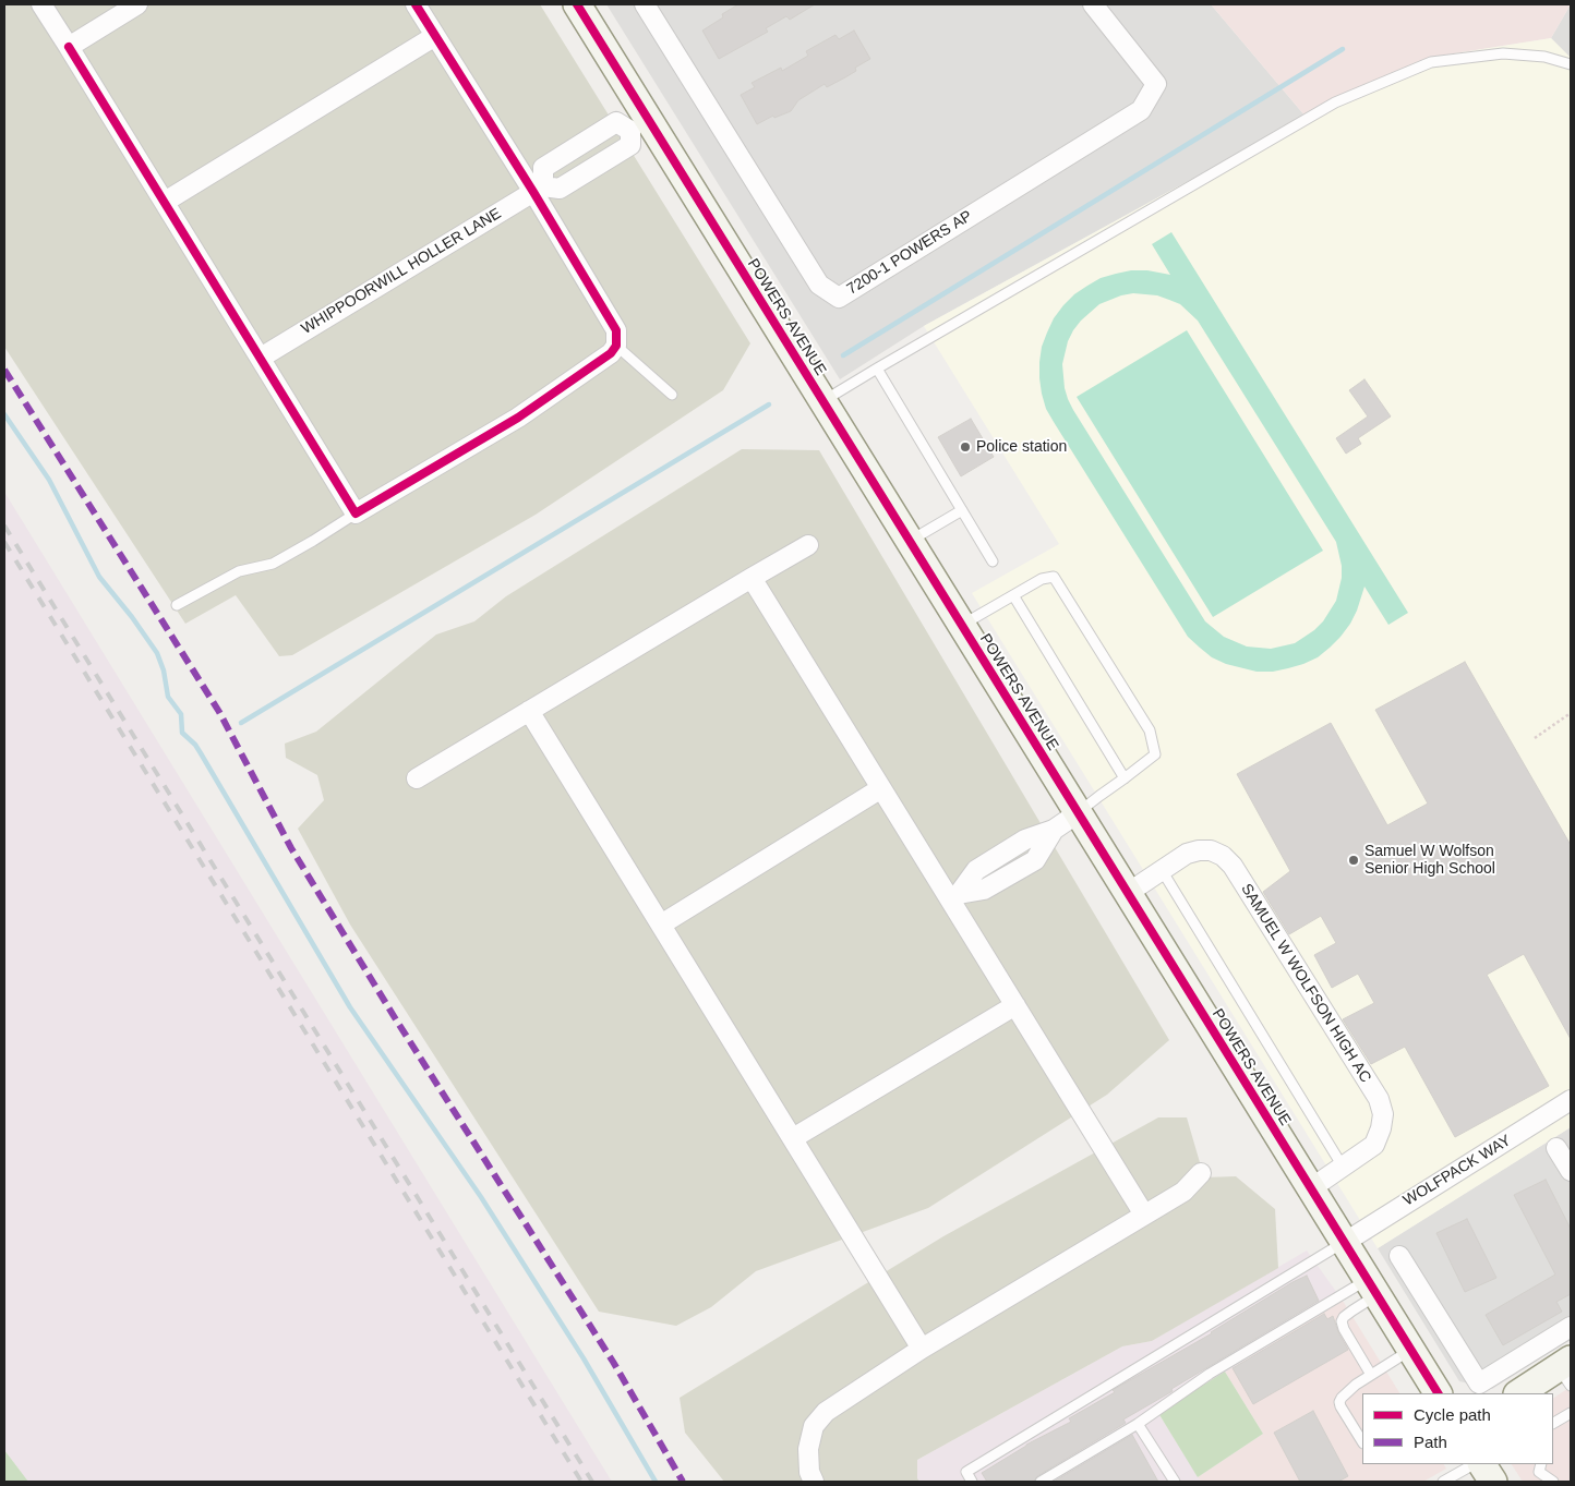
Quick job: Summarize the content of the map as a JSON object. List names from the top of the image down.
{
  "streets": {
    "street": [
      "7200-1 POWERS AP",
      "WHIPPOORWILL HOLLER LANE",
      "POWERS AVENUE",
      "SAMUEL W WOLFSON HIGH AC",
      "WOLFPACK WAY"
    ]
  },
  "crossings": [
    ["WHIPPOORWILL HOLLER LANE", "POWERS AVENUE"],
    ["POWERS AVENUE", "SAMUEL W WOLFSON HIGH AC"],
    ["POWERS AVENUE", "WOLFPACK WAY"]
  ],
  "places": ["Police station", "Samuel W Wolfson Senior High School"],
  "legend": ["Cycle path", "Path"]
}
